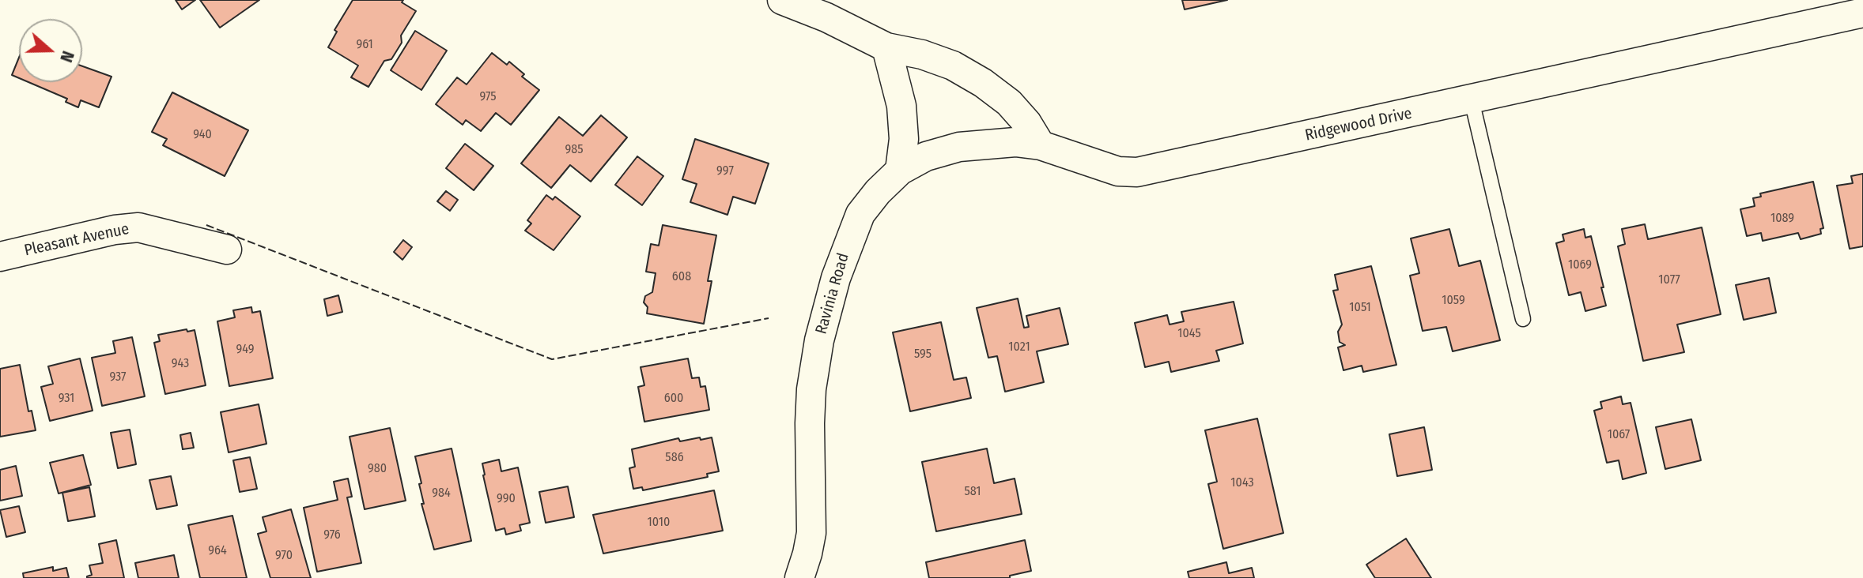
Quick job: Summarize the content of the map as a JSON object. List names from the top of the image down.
{
  "streets": {
    "street": ["Ridgewood Drive", "Pleasant Avenue", "Ravinia Road"]
  },
  "crossings": [
    ["Ridgewood Drive", "Ravinia Road"]
  ],
  "house_numbers": [
    "961",
    "975",
    "940",
    "985",
    "997",
    "1089",
    "1069",
    "608",
    "1077",
    "1059",
    "1051",
    "1045",
    "1021",
    "949",
    "595",
    "943",
    "937",
    "931",
    "600",
    "1067",
    "586",
    "980",
    "1043",
    "581",
    "984",
    "990",
    "1010",
    "976",
    "964",
    "970"
  ],
  "north": "right"
}
